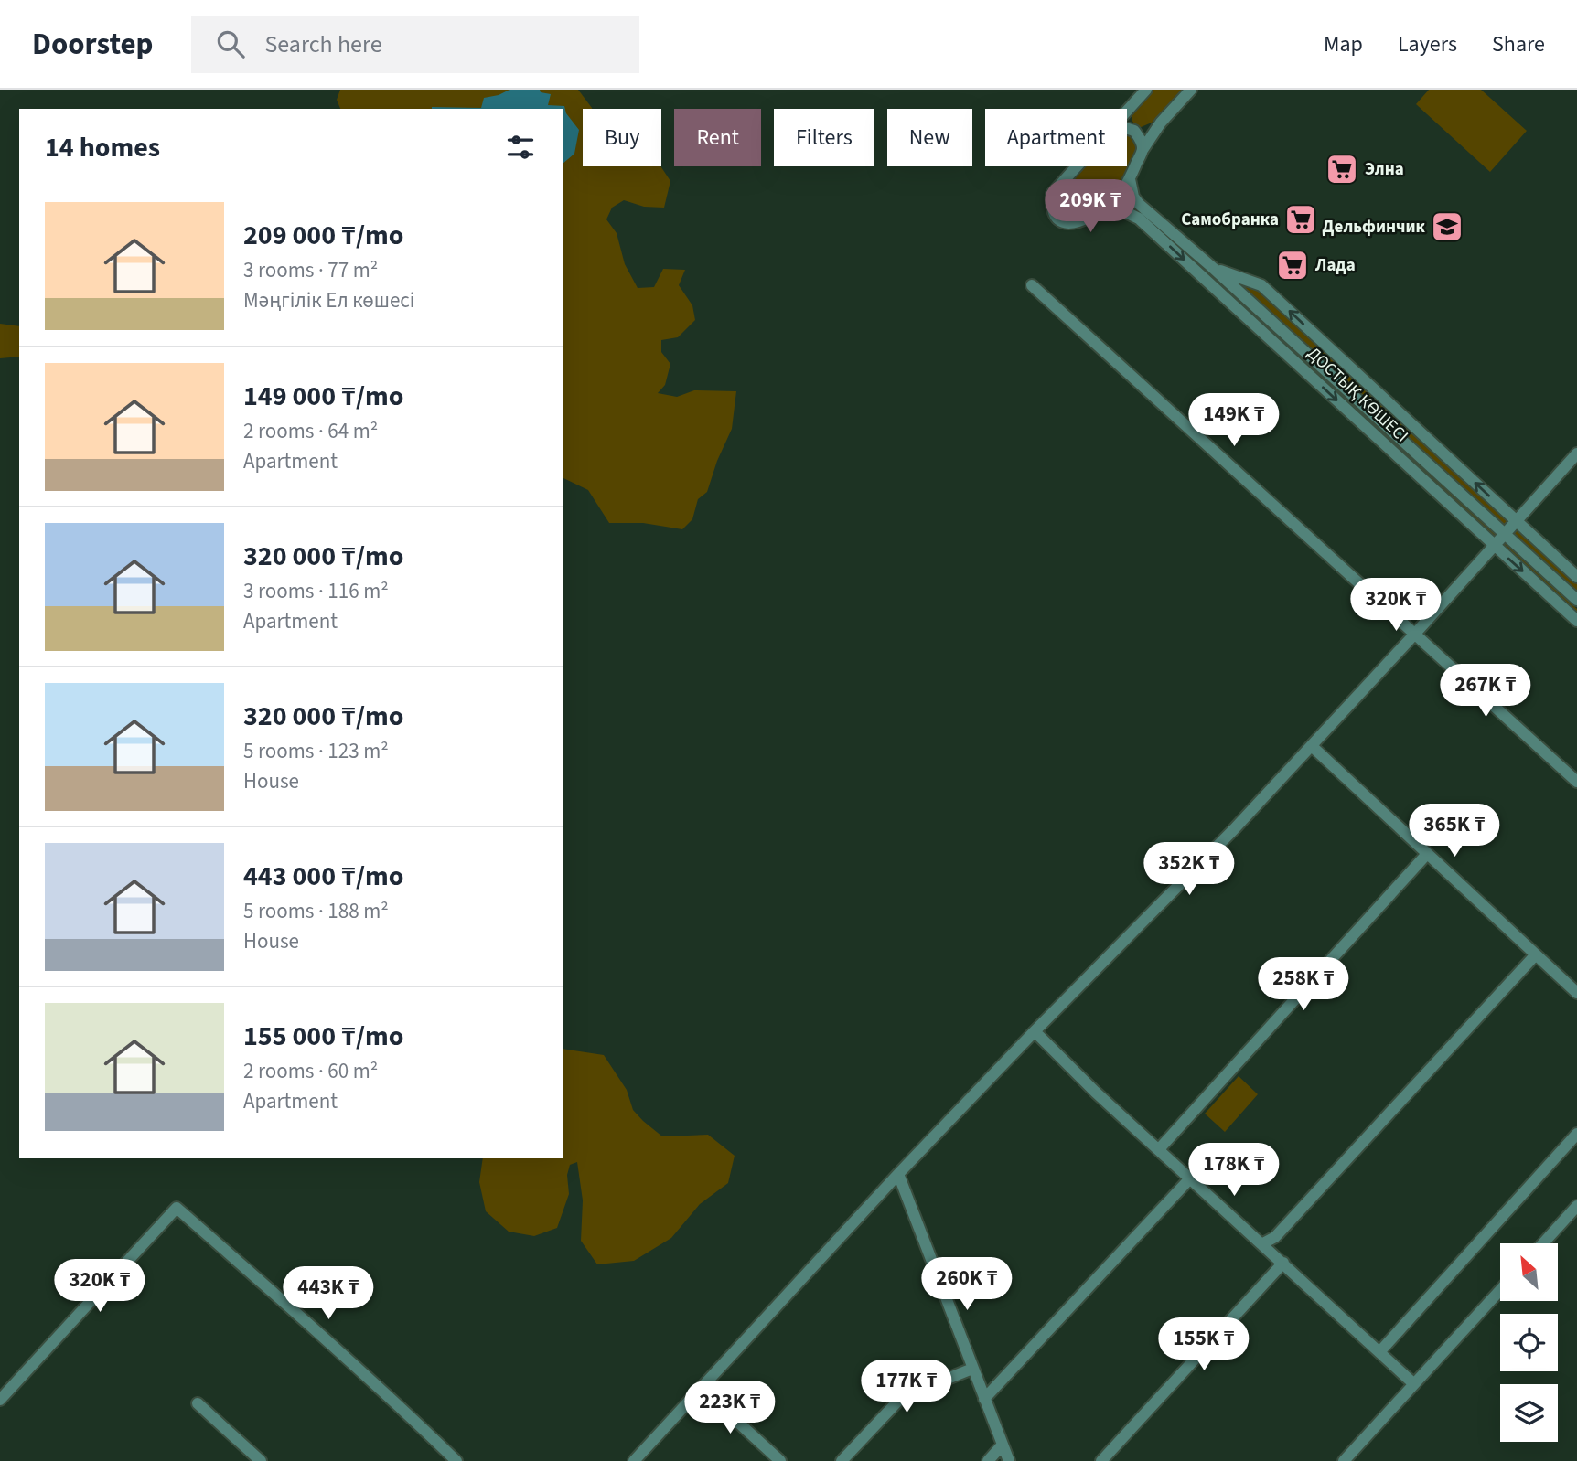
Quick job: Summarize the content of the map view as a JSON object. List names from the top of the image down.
{
  "streets": {
    "street": ["ДОСТЫҚ КӨШЕСІ"]
  },
  "places": {
    "supermarket": ["Элна", "Самобранка", "Лада"],
    "school or university": ["Дельфинчик"]
  },
  "north": "top left",
  "page": {
    "header": "Doorstep",
    "search": "Search here",
    "nav": ["Map", "Layers", "Share"],
    "chip": [
      "Buy",
      "Rent",
      "Filters",
      "New",
      "Apartment"
    ],
    "heading": "14 homes",
    "price": [
      "209K ₸",
      "149K ₸",
      "320K ₸",
      "267K ₸",
      "365K ₸",
      "352K ₸",
      "258K ₸",
      "178K ₸",
      "260K ₸",
      "320K ₸",
      "443K ₸",
      "155K ₸",
      "177K ₸",
      "223K ₸"
    ],
    "list": [
      {
        "name": "209 000 ₸/mo",
        "note": "3 rooms · 77 m² · Мәңгілік Ел көшесі"
      },
      {
        "name": "149 000 ₸/mo",
        "note": "2 rooms · 64 m² · Apartment"
      },
      {
        "name": "320 000 ₸/mo",
        "note": "3 rooms · 116 m² · Apartment"
      },
      {
        "name": "320 000 ₸/mo",
        "note": "5 rooms · 123 m² · House"
      },
      {
        "name": "443 000 ₸/mo",
        "note": "5 rooms · 188 m² · House"
      },
      {
        "name": "155 000 ₸/mo",
        "note": "2 rooms · 60 m² · Apartment"
      }
    ]
  }
}
